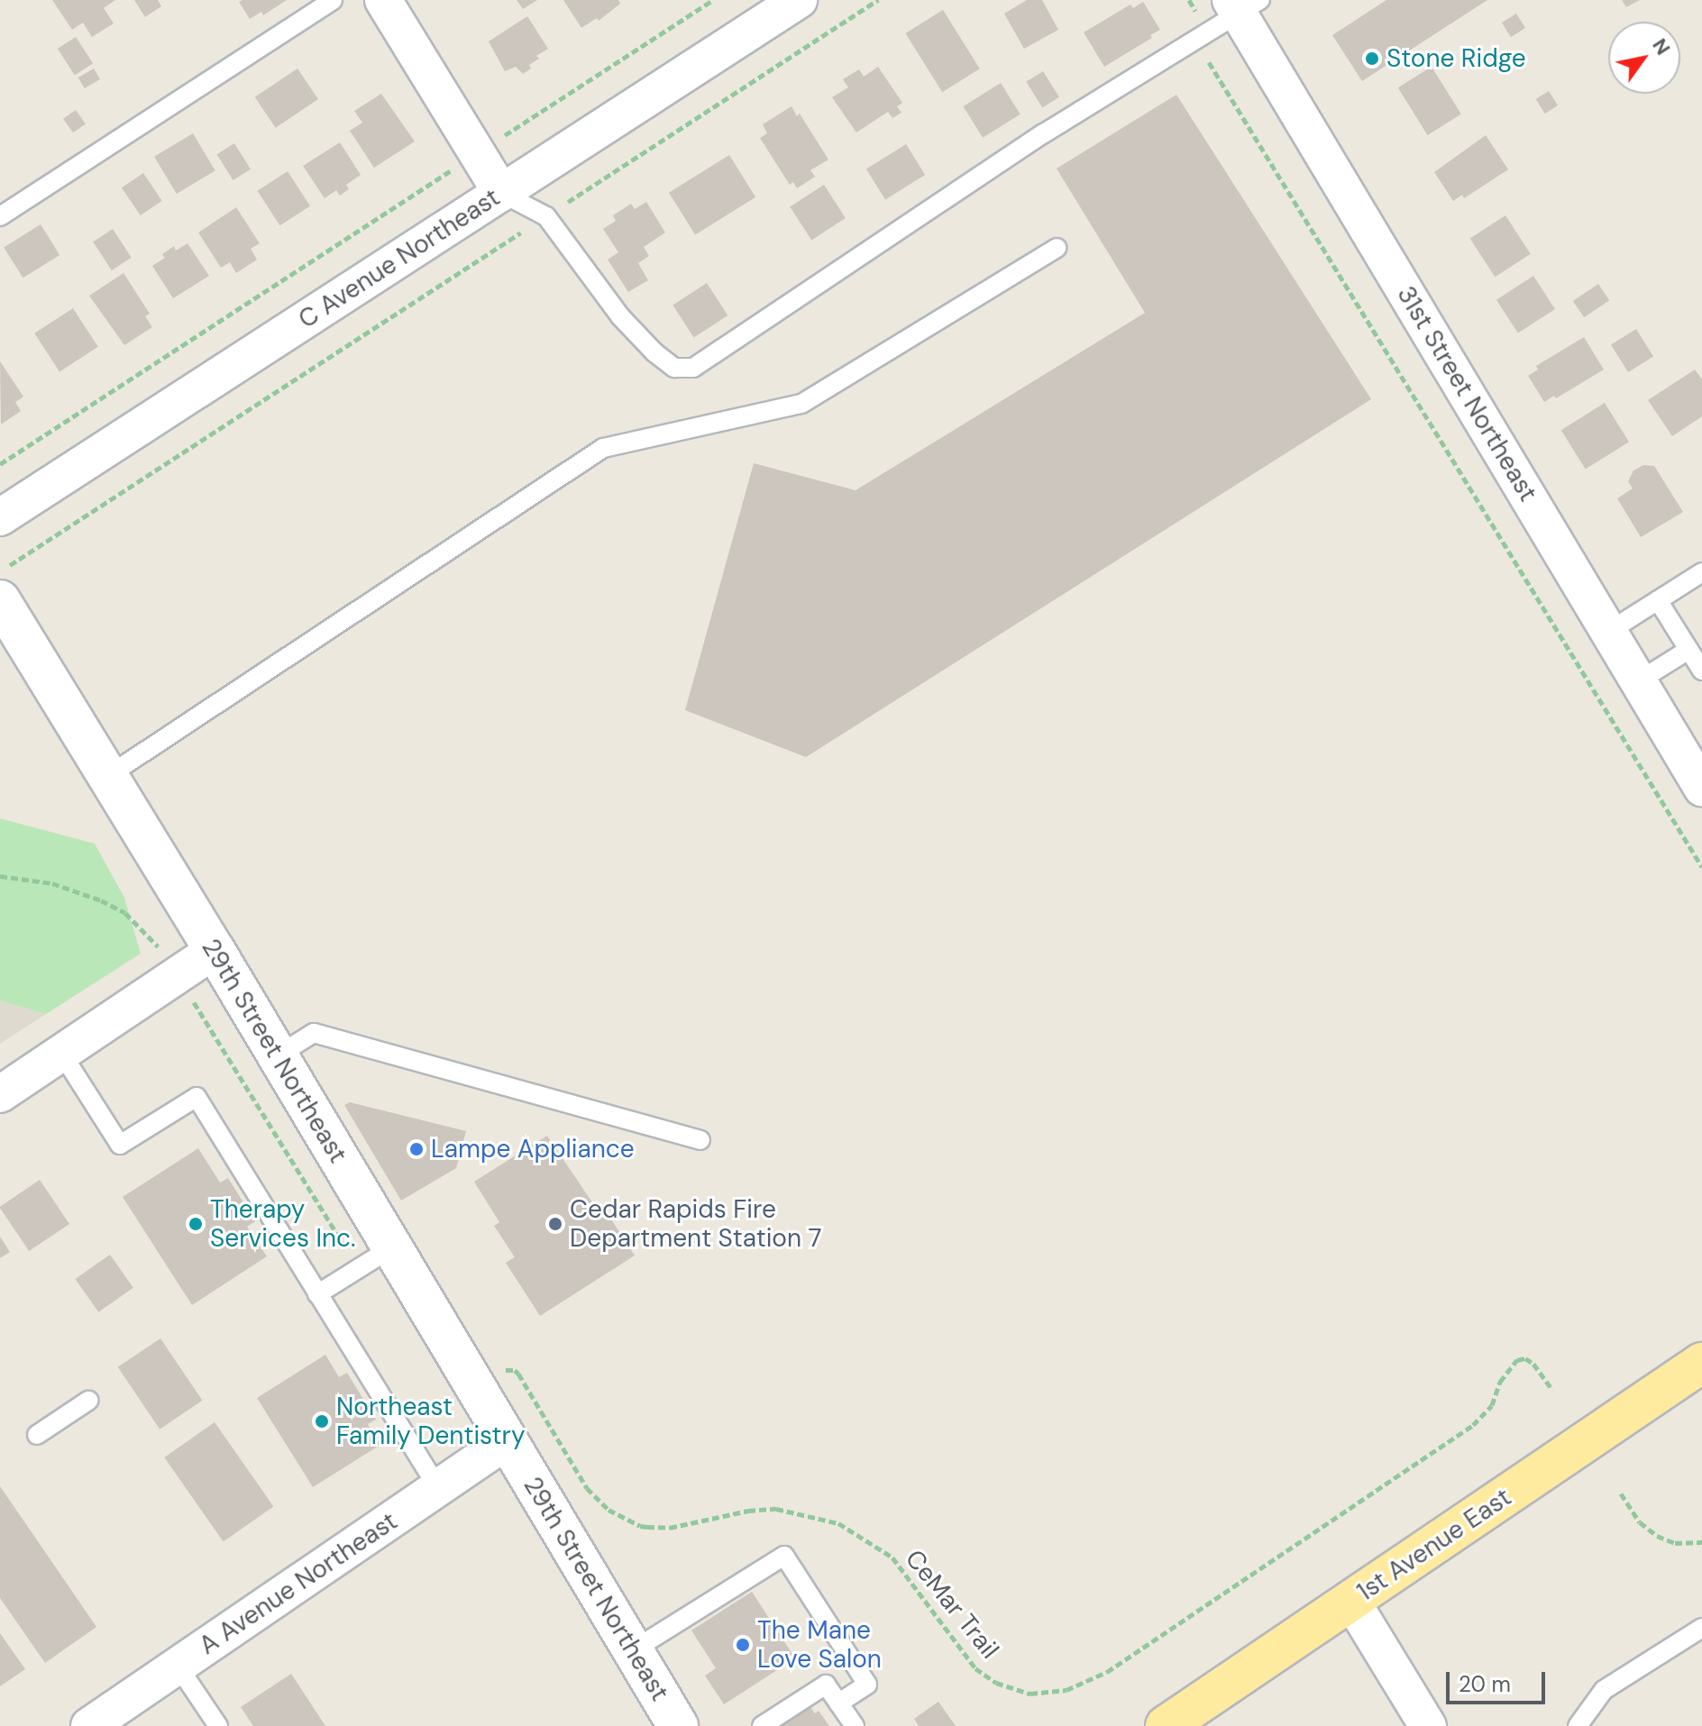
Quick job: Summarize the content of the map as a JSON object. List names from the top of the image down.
{
  "streets": {
    "main road": ["29th Street Northeast", "1st Avenue East"],
    "street": ["C Avenue Northeast", "31st Street Northeast", "A Avenue Northeast"],
    "path": ["CeMar Trail"]
  },
  "crossings": [
    ["29th Street Northeast", "A Avenue Northeast"]
  ],
  "places": [
    "Stone Ridge",
    "Lampe Appliance",
    "Therapy Services Inc.",
    "Cedar Rapids Fire Department Station 7",
    "Northeast Family Dentistry",
    "The Mane Love Salon"
  ],
  "scale_bar": "20 m",
  "north": "top right"
}
